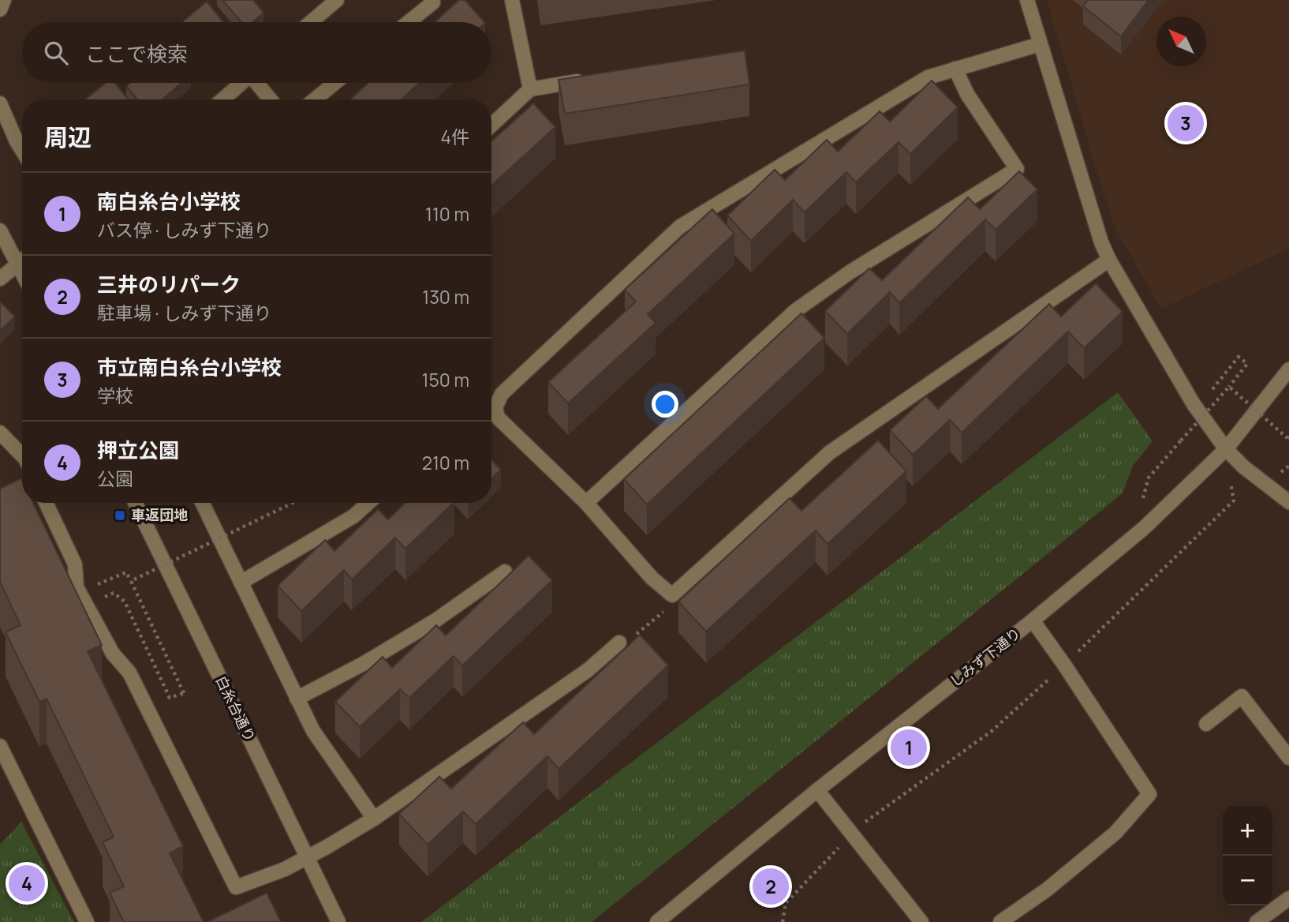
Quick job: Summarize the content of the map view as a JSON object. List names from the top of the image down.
{
  "streets": {
    "street": ["しみず下通り", "白糸台通り"]
  },
  "places": {
    "transit": ["車返団地"]
  },
  "north": "top left",
  "page": {
    "search": "ここで検索",
    "heading": ["周辺", "4件"],
    "pins": [
      "3",
      "1",
      "4",
      "2"
    ],
    "list": [
      {
        "mark": "1",
        "name": "南白糸台小学校",
        "note": "バス停 · しみず下通り",
        "value": "110 m"
      },
      {
        "mark": "2",
        "name": "三井のリパーク",
        "note": "駐車場 · しみず下通り",
        "value": "130 m"
      },
      {
        "mark": "3",
        "name": "市立南白糸台小学校",
        "note": "学校",
        "value": "150 m"
      },
      {
        "mark": "4",
        "name": "押立公園",
        "note": "公園",
        "value": "210 m"
      }
    ],
    "map_buttons": ["+", "−"]
  }
}
